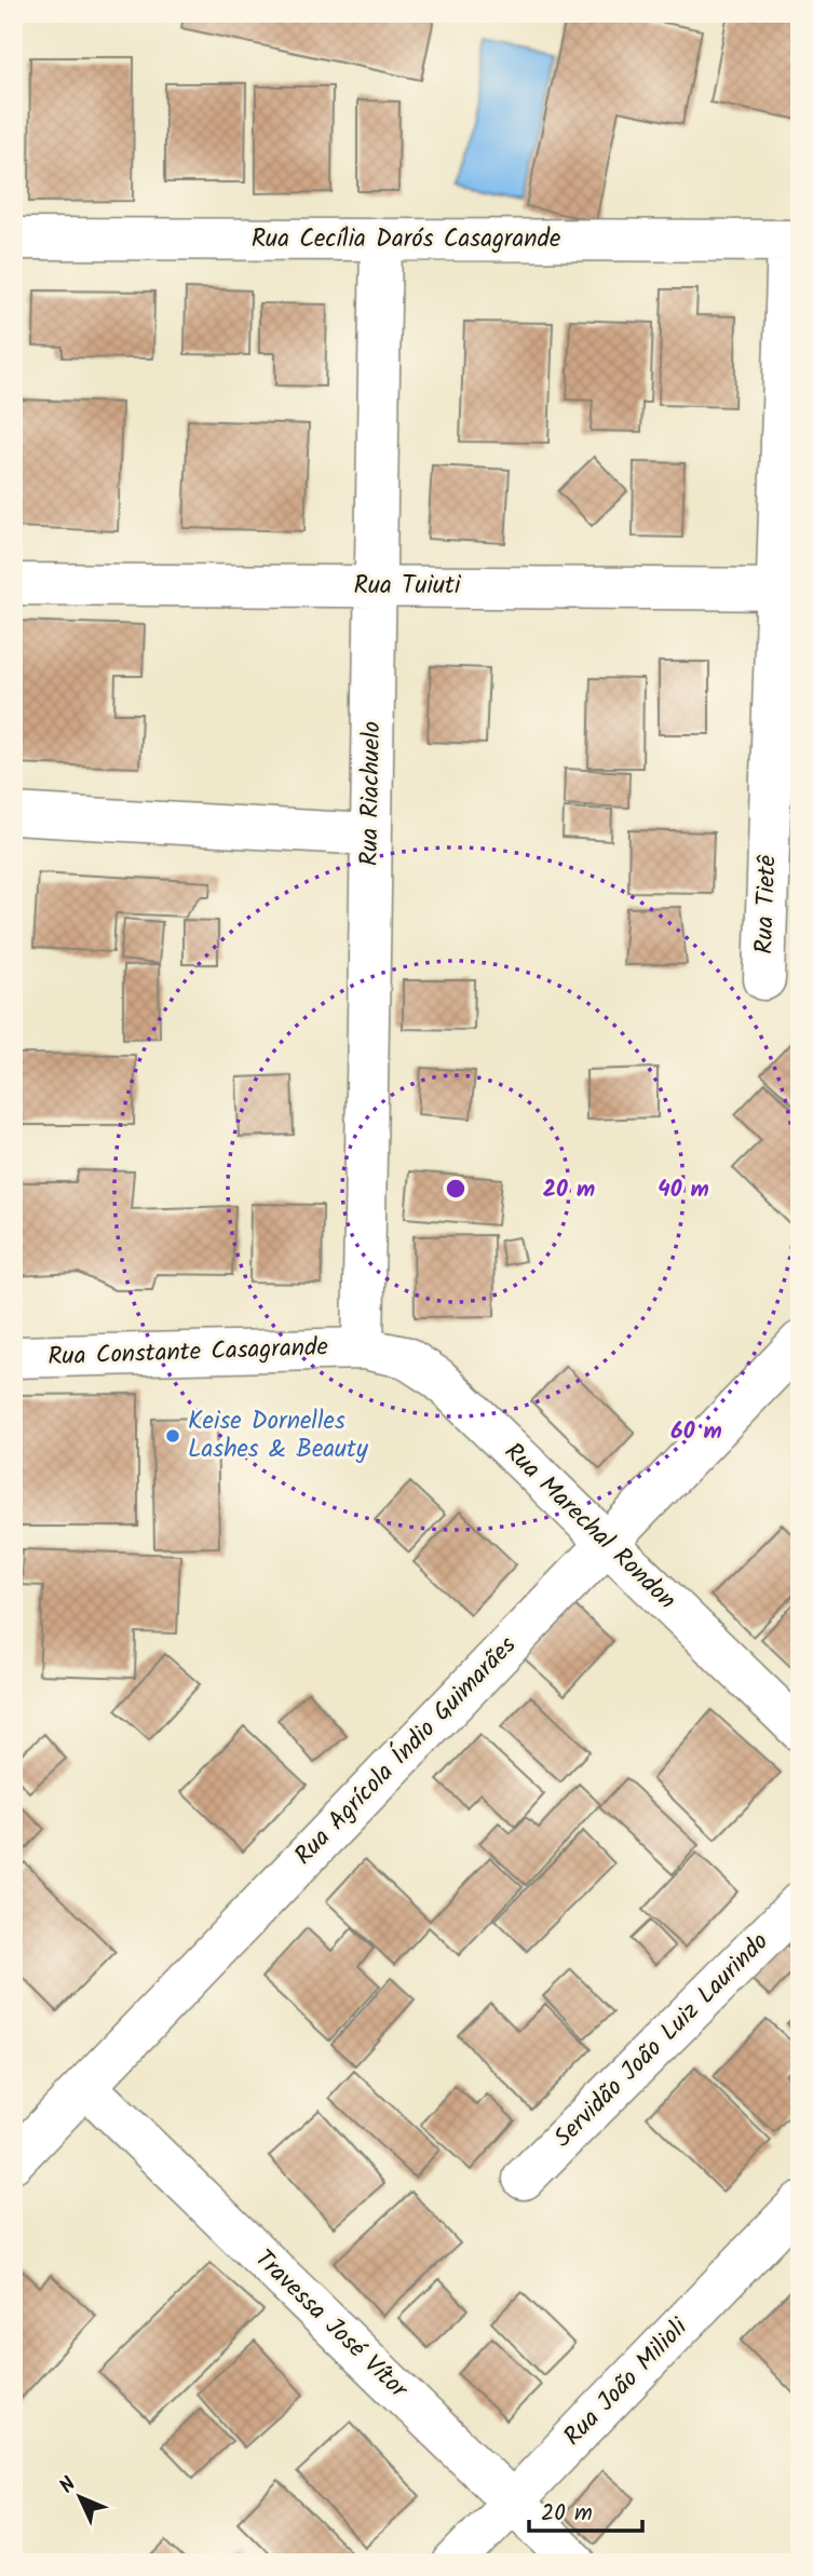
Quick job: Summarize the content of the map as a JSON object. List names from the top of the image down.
{
  "streets": {
    "street": [
      "Rua Cecília Darós Casagrande",
      "Rua Tuiuti",
      "Rua Riachuelo",
      "Rua Tietê",
      "Rua Constante Casagrande",
      "Rua Marechal Rondon",
      "Rua Agrícola Índio Guimarães",
      "Servidão João Luiz Laurindo",
      "Travessa José Vítor",
      "Rua João Milioli"
    ]
  },
  "crossings": [
    ["Rua Cecília Darós Casagrande", "Rua Riachuelo"],
    ["Rua Cecília Darós Casagrande", "Rua Tietê"],
    ["Rua Tuiuti", "Rua Riachuelo"],
    ["Rua Tuiuti", "Rua Tietê"],
    ["Rua Riachuelo", "Rua Constante Casagrande"],
    ["Rua Riachuelo", "Rua Marechal Rondon"],
    ["Rua Constante Casagrande", "Rua Marechal Rondon"],
    ["Rua Marechal Rondon", "Rua Agrícola Índio Guimarães"],
    ["Rua Agrícola Índio Guimarães", "Travessa José Vítor"],
    ["Travessa José Vítor", "Rua João Milioli"]
  ],
  "places": ["Keise Dornelles Lashes & Beauty"],
  "scale_bar": "20 m",
  "north": "top left",
  "rings": ["20 m", "40 m", "60 m"]
}
